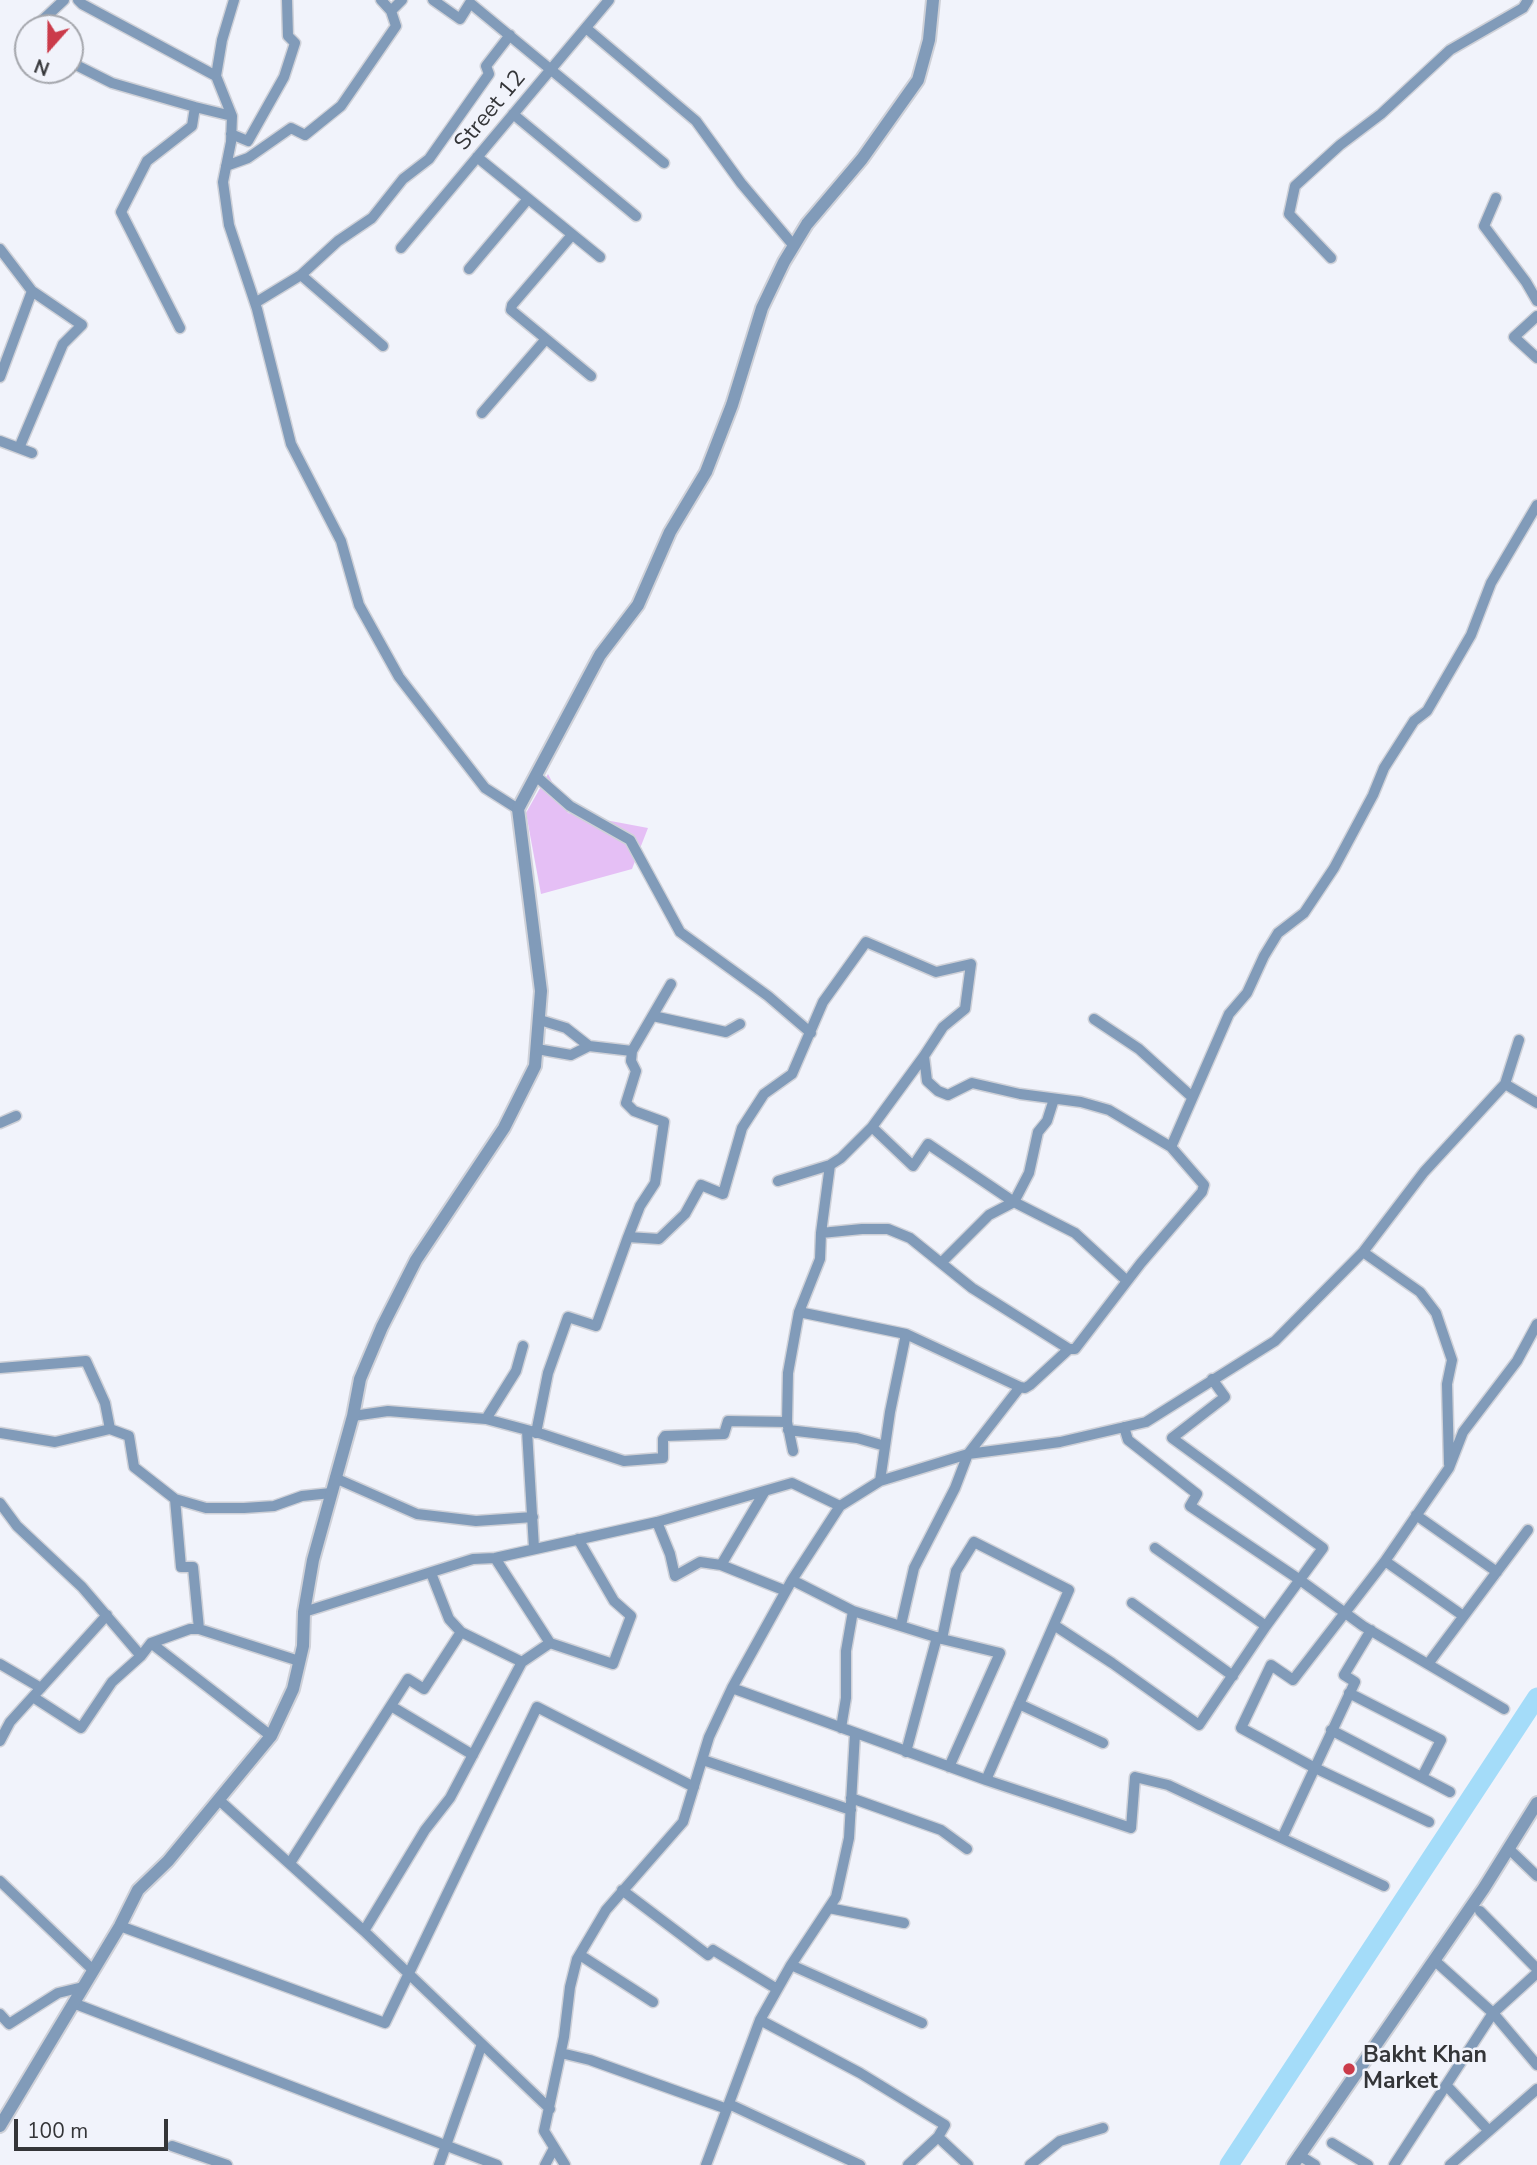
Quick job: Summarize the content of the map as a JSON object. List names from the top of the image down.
{
  "streets": {
    "street": ["Street 12"]
  },
  "places": ["Bakht Khan Market"],
  "scale_bar": "100 m",
  "north": "bottom"
}
